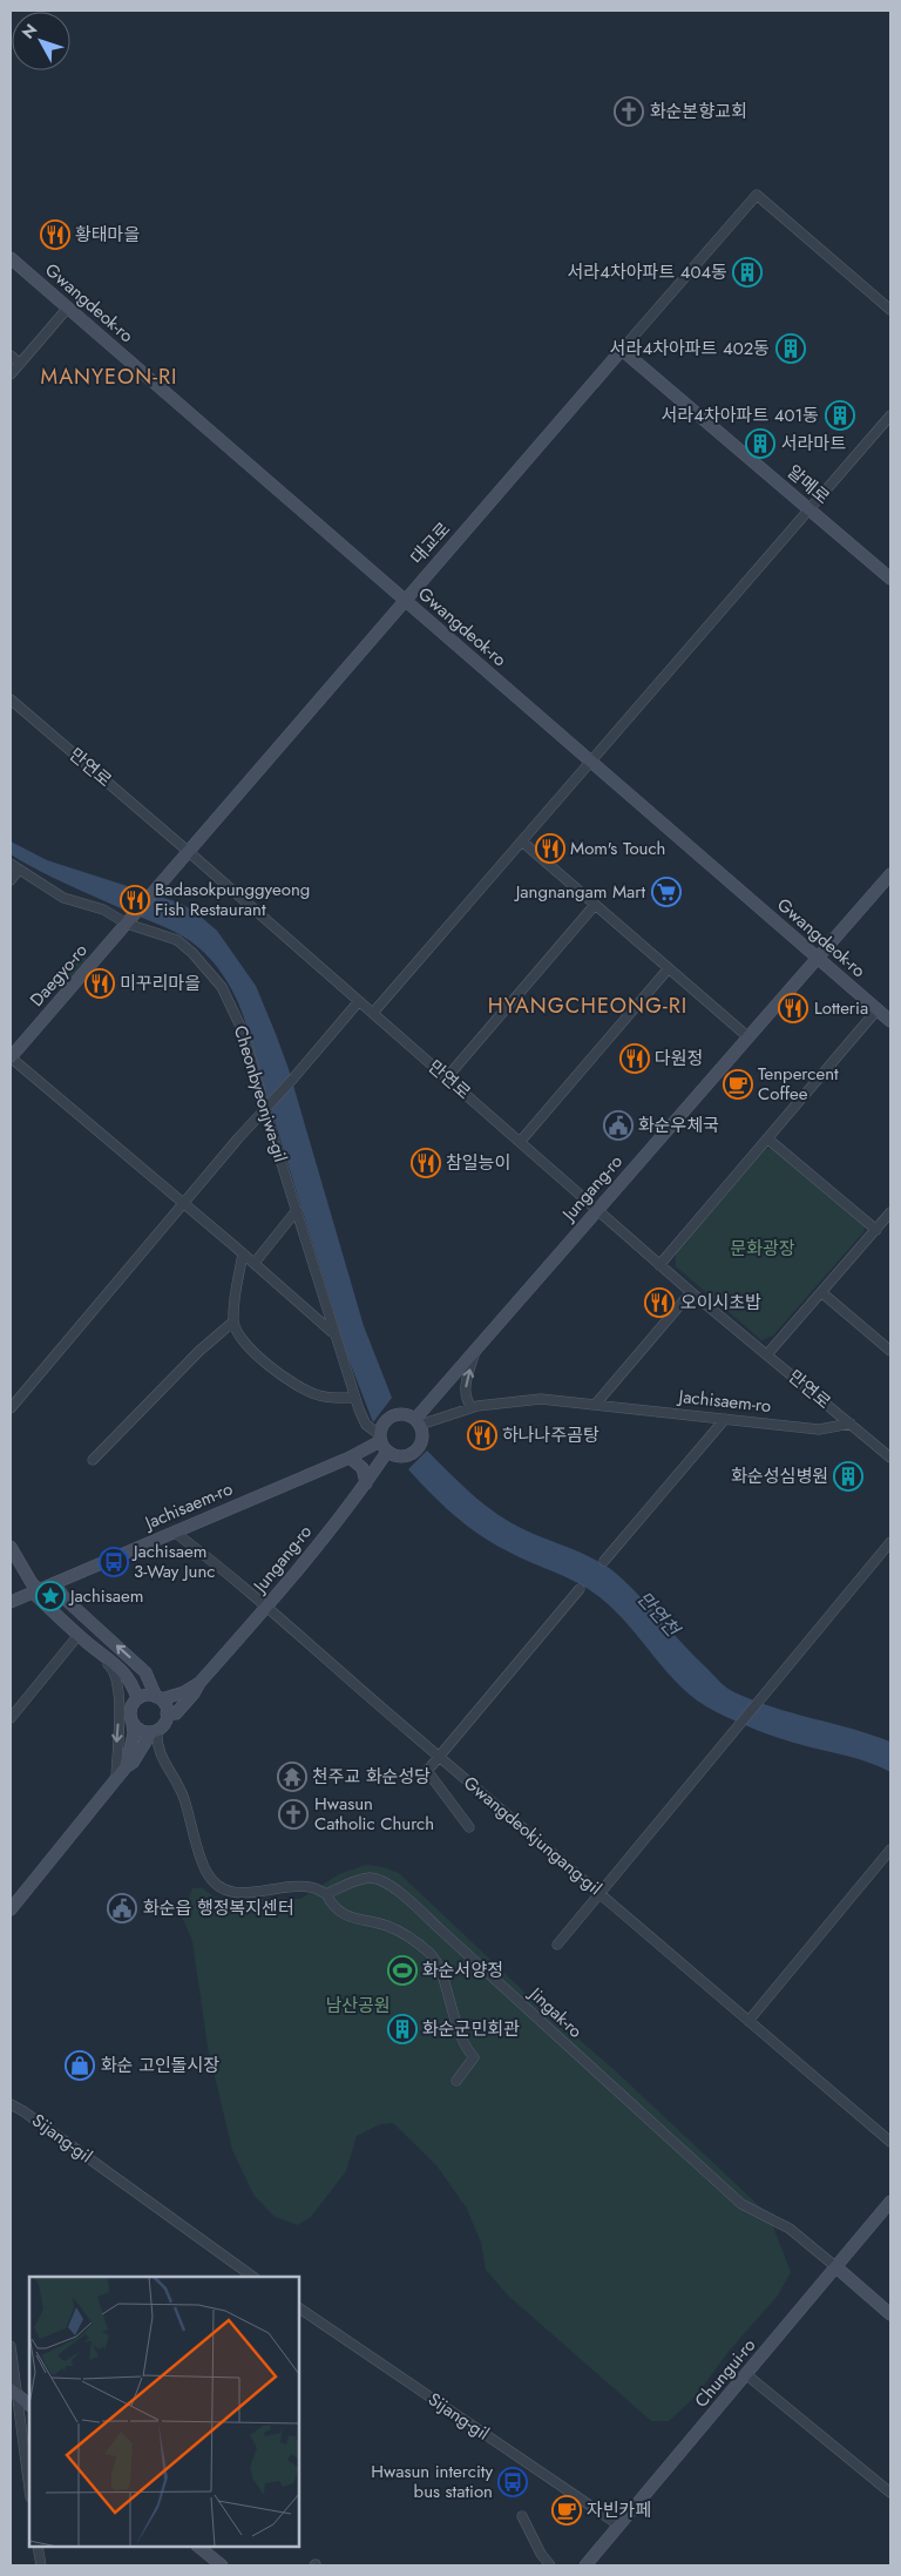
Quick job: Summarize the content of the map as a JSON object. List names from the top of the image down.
{
  "streets": {
    "street": [
      "Gwangdeok-ro",
      "알메로",
      "대교로",
      "만연로",
      "Daegyo-ro",
      "Cheonbyeonjwa-gil",
      "Jungang-ro",
      "Jachisaem-ro",
      "Gwangdeokjungang-gil",
      "Jingak-ro",
      "Sijang-gil",
      "Chungui-ro"
    ]
  },
  "crossings": [
    ["Gwangdeok-ro", "대교로"],
    ["Gwangdeok-ro", "Jungang-ro"],
    ["알메로", "대교로"],
    ["대교로", "만연로"],
    ["대교로", "Daegyo-ro"],
    ["대교로", "Cheonbyeonjwa-gil"],
    ["만연로", "Jungang-ro"],
    ["만연로", "Jachisaem-ro"],
    ["Daegyo-ro", "Cheonbyeonjwa-gil"],
    ["Cheonbyeonjwa-gil", "Jungang-ro"],
    ["Cheonbyeonjwa-gil", "Jachisaem-ro"],
    ["Jungang-ro", "Jachisaem-ro"],
    ["Jungang-ro", "Gwangdeokjungang-gil"],
    ["Jachisaem-ro", "Gwangdeokjungang-gil"],
    ["Jingak-ro", "Chungui-ro"],
    ["Sijang-gil", "Chungui-ro"]
  ],
  "districts": ["MANYEON-RI", "HYANGCHEONG-RI"],
  "water": ["만연천"],
  "parks": ["문화광장", "남산공원"],
  "places": {
    "church": ["화순본향교회", "Hwasun Catholic Church"],
    "restaurant": [
      "황태마을",
      "Mom's Touch",
      "Badasokpunggyeong Fish Restaurant",
      "미꾸리마을",
      "Lotteria",
      "다원정",
      "참일능이",
      "오이시초밥",
      "하나나주곰탕"
    ],
    "building": [
      "서라4차아파트 404동",
      "서라4차아파트 402동",
      "서라4차아파트 401동",
      "서라마트",
      "화순성심병원",
      "화순군민회관"
    ],
    "supermarket": ["Jangnangam Mart"],
    "cafe": ["Tenpercent Coffee", "자빈카페"],
    "public building": ["화순우체국", "화순읍 행정복지센터"],
    "bus stop": ["Jachisaem 3-Way Junc", "Hwasun intercity bus station"],
    "place": ["Jachisaem"],
    "temple": ["천주교 화순성당"],
    "sports": ["화순서양정"],
    "shop": ["화순 고인돌시장"]
  },
  "north": "top left"
}
